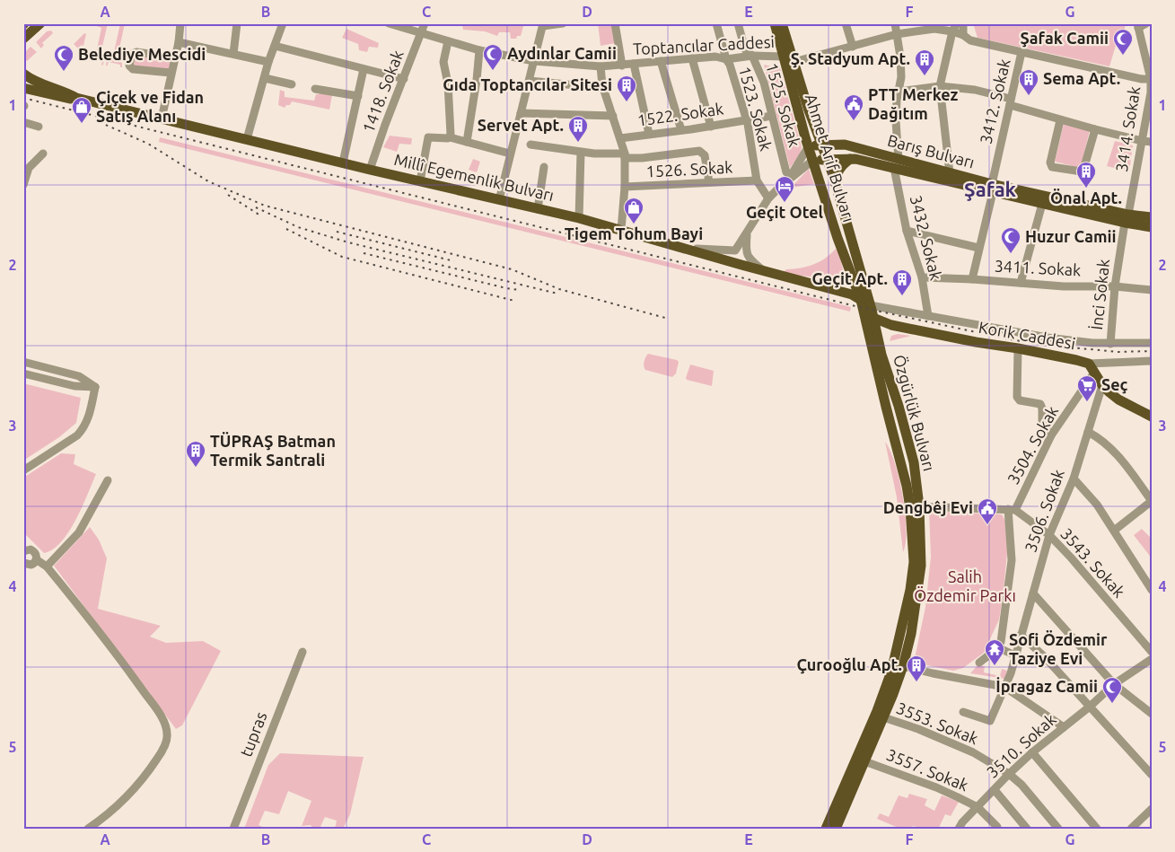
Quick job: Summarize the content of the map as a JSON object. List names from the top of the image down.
{
  "streets": {
    "main road": [
      "Barış Bulvarı",
      "Ahmet Arif Bulvarı",
      "Millî Egemenlik Bulvarı",
      "Korik Caddesi",
      "Özgürlük Bulvarı"
    ],
    "street": [
      "Toptancılar Caddesi",
      "1418. Sokak",
      "3412. Sokak",
      "1525. Sokak",
      "1523. Sokak",
      "1522. Sokak",
      "3414. Sokak",
      "1526. Sokak",
      "3432. Sokak",
      "3411. Sokak",
      "İnci Sokak",
      "3504. Sokak",
      "3506. Sokak",
      "3543. Sokak",
      "3553. Sokak",
      "tupras",
      "3510. Sokak",
      "3557. Sokak"
    ]
  },
  "crossings": [
    ["Toptancılar Caddesi", "1418. Sokak"],
    ["Toptancılar Caddesi", "1525. Sokak"],
    ["Toptancılar Caddesi", "1523. Sokak"],
    ["Toptancılar Caddesi", "Ahmet Arif Bulvarı"],
    ["1418. Sokak", "Millî Egemenlik Bulvarı"],
    ["3412. Sokak", "Barış Bulvarı"],
    ["3412. Sokak", "3411. Sokak"],
    ["1525. Sokak", "1522. Sokak"],
    ["1523. Sokak", "1522. Sokak"],
    ["1523. Sokak", "1526. Sokak"],
    ["3414. Sokak", "Barış Bulvarı"],
    ["3414. Sokak", "İnci Sokak"],
    ["Barış Bulvarı", "Ahmet Arif Bulvarı"],
    ["Barış Bulvarı", "3432. Sokak"],
    ["Barış Bulvarı", "İnci Sokak"],
    ["Ahmet Arif Bulvarı", "Millî Egemenlik Bulvarı"],
    ["Ahmet Arif Bulvarı", "Özgürlük Bulvarı"],
    ["Millî Egemenlik Bulvarı", "Özgürlük Bulvarı"],
    ["3432. Sokak", "3411. Sokak"],
    ["3411. Sokak", "İnci Sokak"],
    ["Korik Caddesi", "Özgürlük Bulvarı"],
    ["Korik Caddesi", "3504. Sokak"],
    ["Özgürlük Bulvarı", "3553. Sokak"],
    ["Özgürlük Bulvarı", "3557. Sokak"],
    ["3504. Sokak", "3543. Sokak"],
    ["3506. Sokak", "3543. Sokak"],
    ["3553. Sokak", "3510. Sokak"],
    ["3510. Sokak", "3557. Sokak"]
  ],
  "districts": ["Şafak"],
  "parks": ["Salih Özdemir Parkı"],
  "places": {
    "mosque": [
      "Şafak Camii",
      "Aydınlar Camii",
      "Belediye Mescidi",
      "Huzur Camii",
      "İpragaz Camii"
    ],
    "building": [
      "Ş. Stadyum Apt.",
      "Sema Apt.",
      "Gıda Toptancılar Sitesi",
      "Servet Apt.",
      "Önal Apt.",
      "Geçit Apt.",
      "TÜPRAŞ Batman Termik Santrali",
      "Çurooğlu Apt."
    ],
    "public building": ["PTT Merkez Dağıtım", "Dengbêj Evi"],
    "shop": ["Çiçek ve Fidan Satış Alanı", "Tigem Tohum Bayi"],
    "hotel": ["Geçit Otel"],
    "supermarket": ["Seç"],
    "temple": ["Sofi Özdemir Taziye Evi"]
  },
  "grid": {
    "columns": [
      "A",
      "B",
      "C",
      "D",
      "E",
      "F",
      "G"
    ],
    "rows": [
      "1",
      "2",
      "3",
      "4",
      "5"
    ]
  }
}
